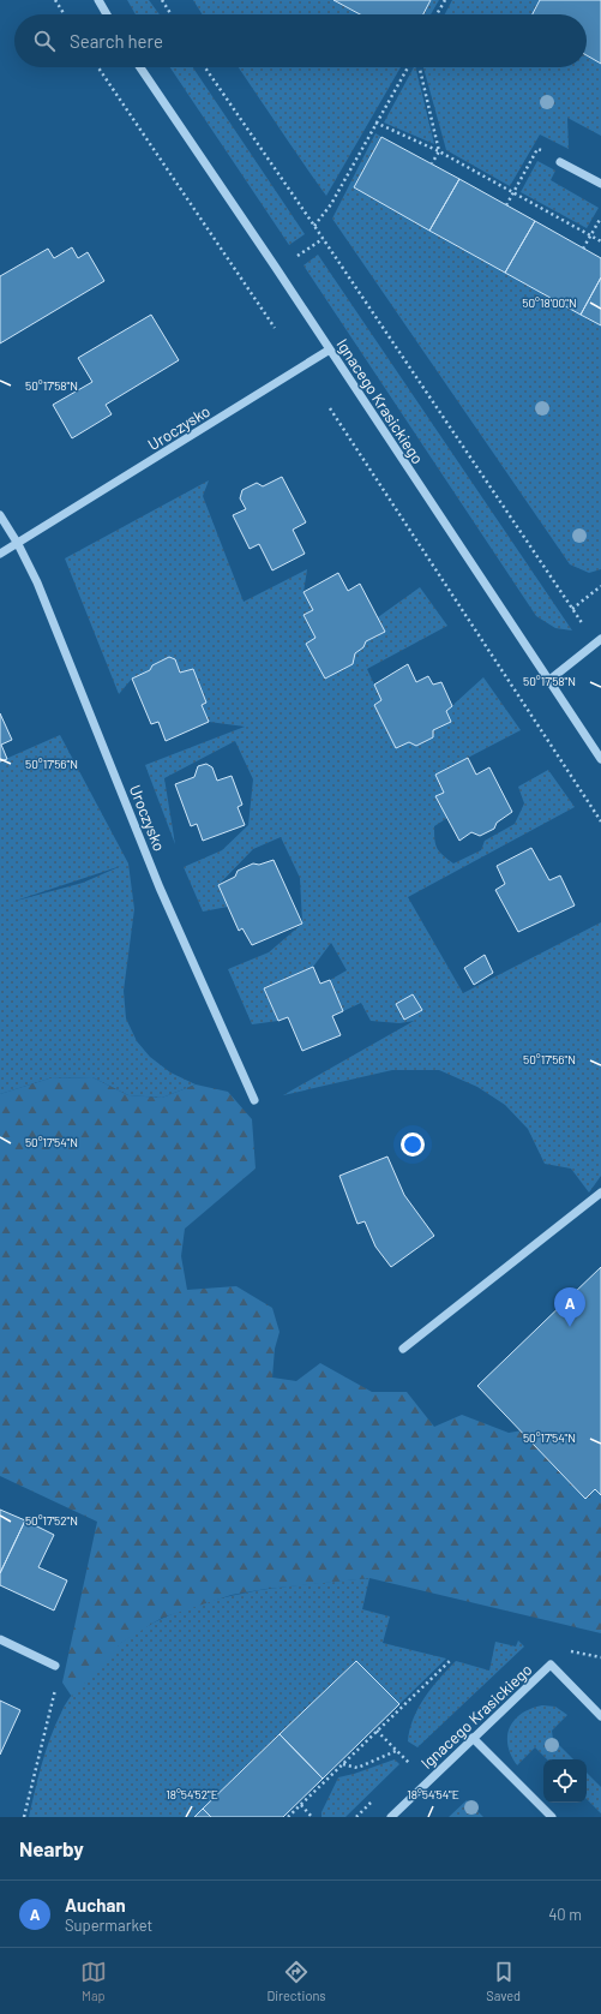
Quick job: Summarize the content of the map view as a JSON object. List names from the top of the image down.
{
  "streets": {
    "street": ["Ignacego Krasickiego", "Uroczysko"]
  },
  "crossings": [
    ["Ignacego Krasickiego", "Uroczysko"]
  ],
  "page": {
    "search": "Search here",
    "pins": "A",
    "heading": "Nearby",
    "list": [
      {
        "mark": "A",
        "name": "Auchan",
        "note": "Supermarket",
        "value": "40 m"
      }
    ],
    "nav": ["Map", "Directions", "Saved"]
  },
  "coordinates": [
    "50°18'00\"N",
    "50°17'58\"N",
    "50°17'56\"N",
    "50°17'54\"N",
    "50°17'52\"N",
    "18°54'52\"E",
    "18°54'54\"E"
  ]
}
